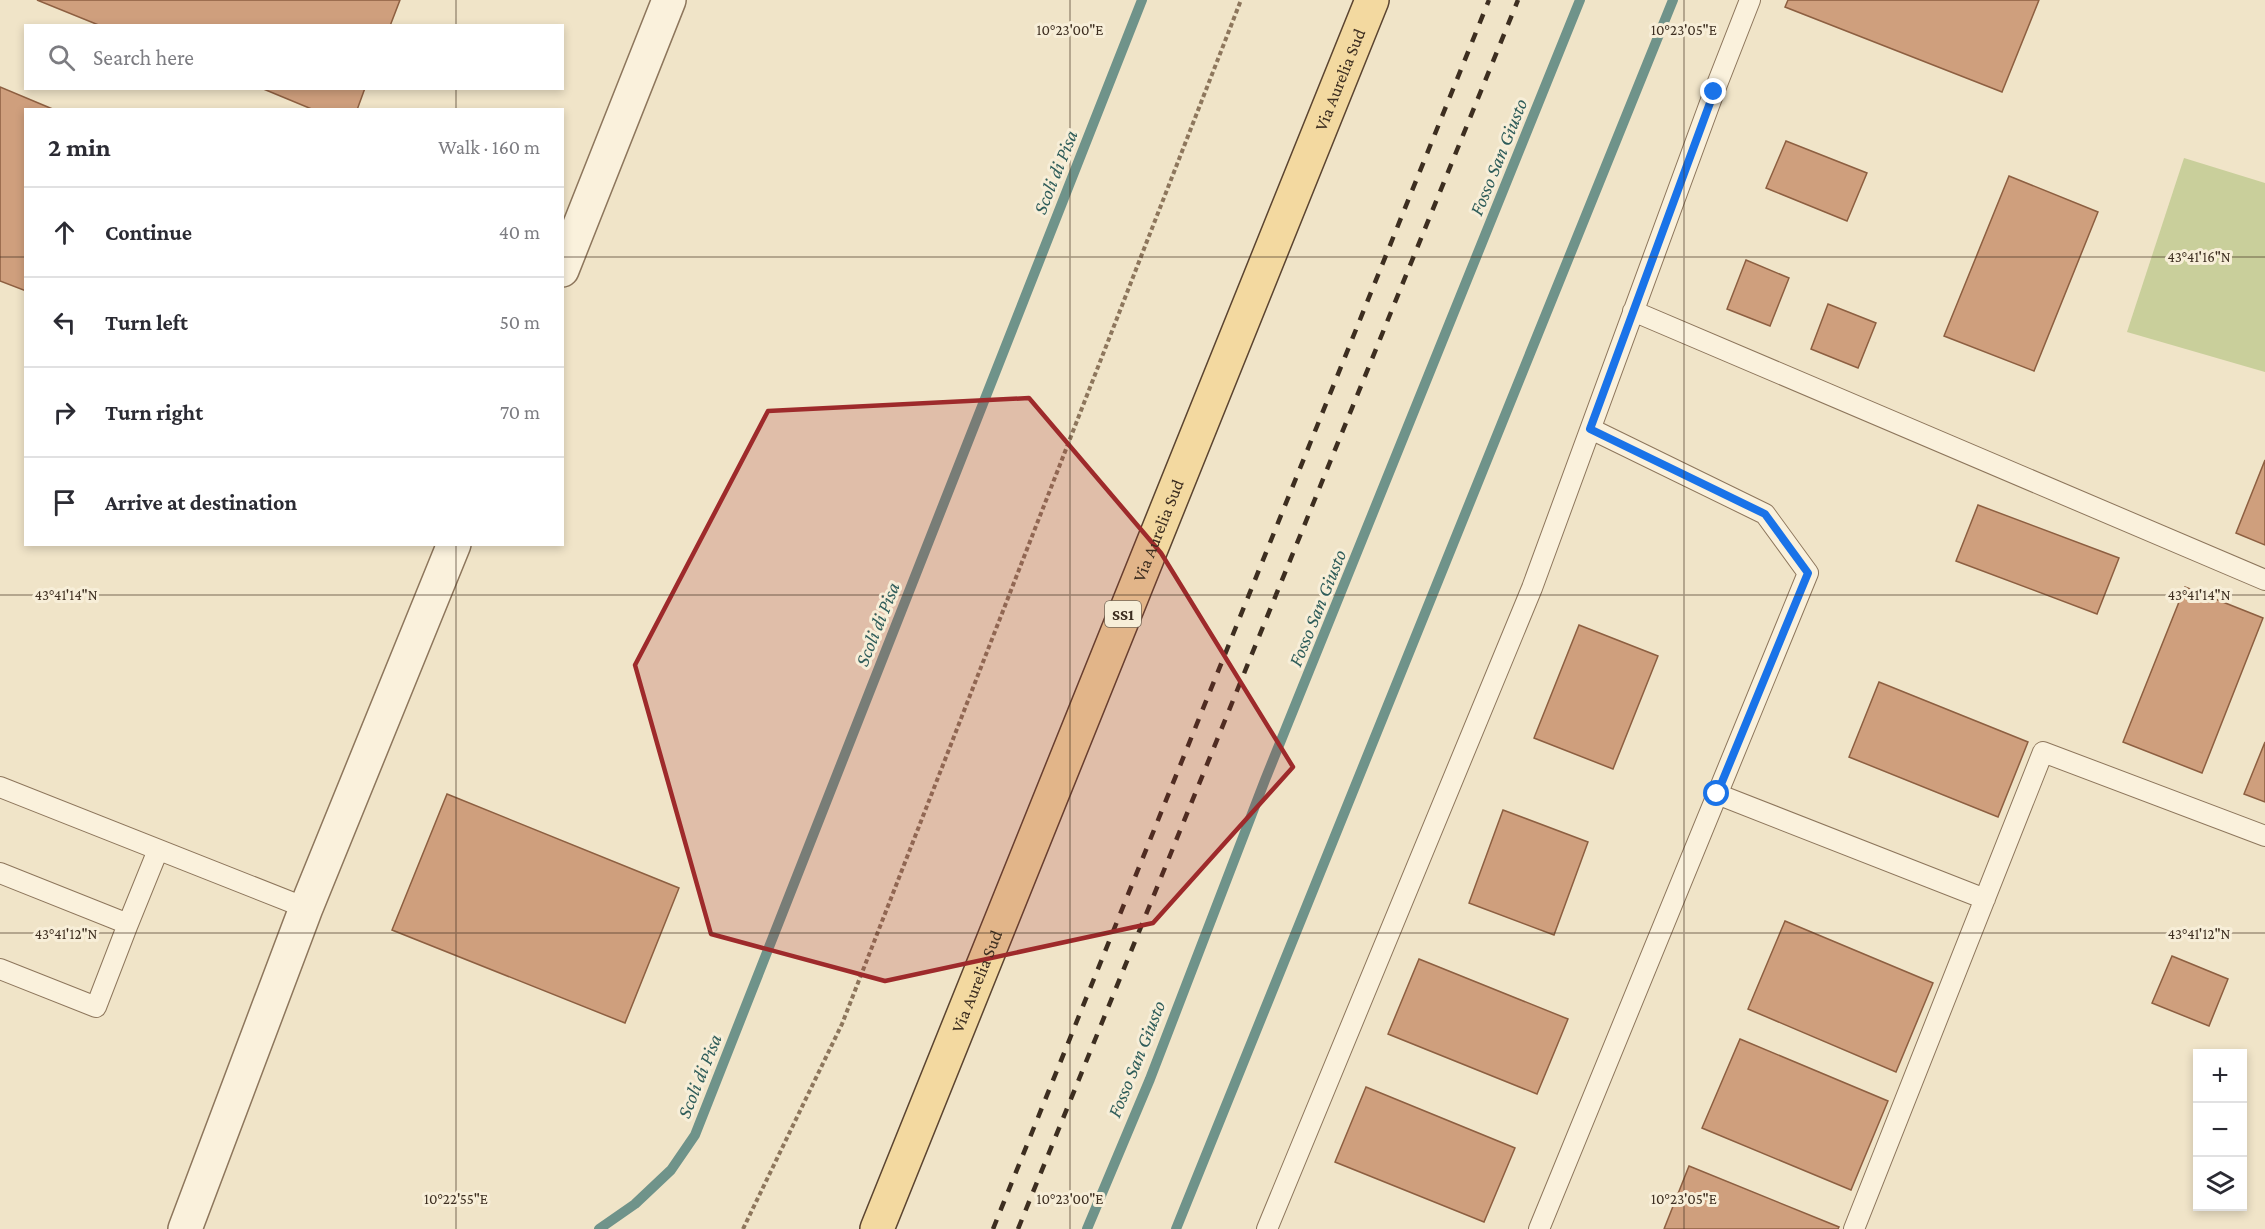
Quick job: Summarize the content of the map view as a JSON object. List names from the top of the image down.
{
  "streets": {
    "main road": ["Via Aurelia Sud", "SS1"]
  },
  "water": ["Fosso San Giusto", "Scoli di Pisa"],
  "page": {
    "search": "Search here",
    "heading": ["2 min", "Walk · 160 m"],
    "list": [
      ["Continue", "40 m"],
      ["Turn left", "50 m"],
      ["Turn right", "70 m"],
      "Arrive at destination"
    ],
    "map_buttons": ["+", "−"]
  },
  "coordinates": [
    "10°23'00\"E",
    "10°23'05\"E",
    "43°41'16\"N",
    "43°41'14\"N",
    "43°41'12\"N",
    "10°22'55\"E"
  ]
}
